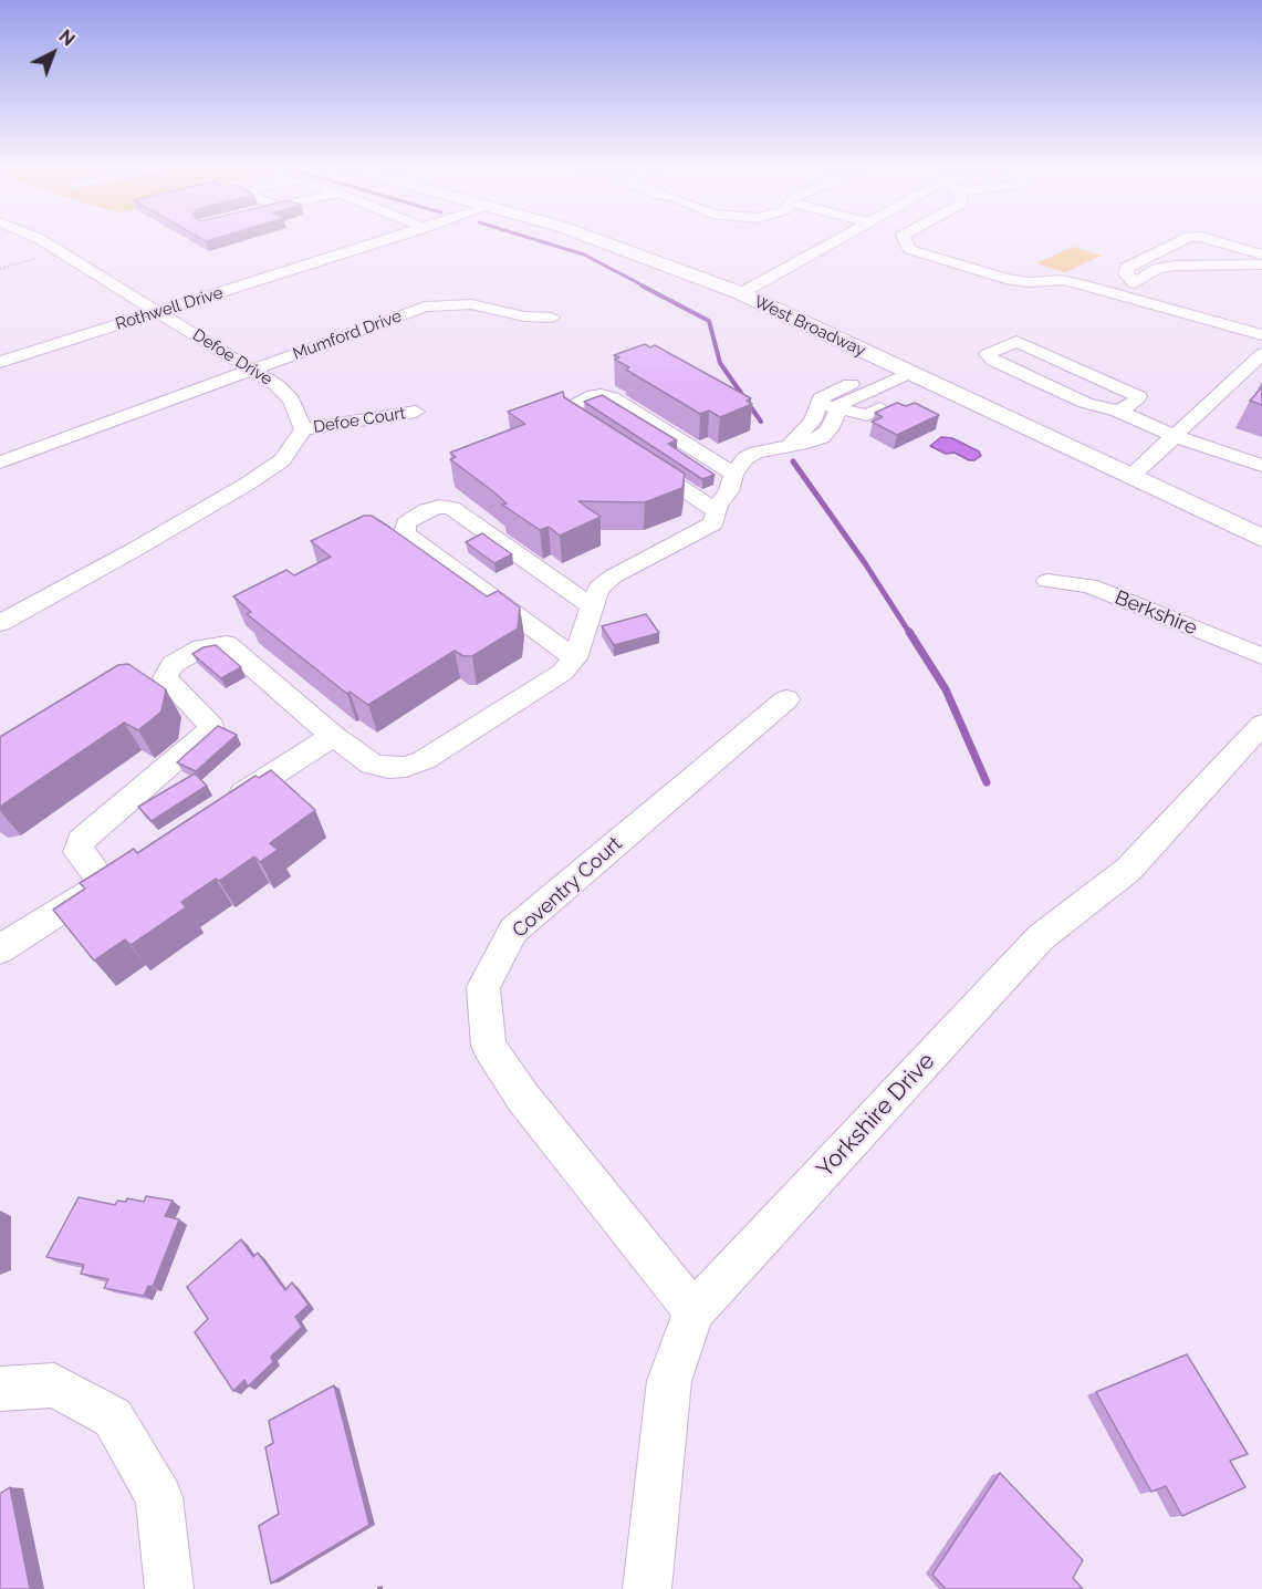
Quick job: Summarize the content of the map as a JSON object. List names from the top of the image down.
{
  "streets": {
    "main road": ["West Broadway"],
    "street": [
      "Rothwell Drive",
      "Mumford Drive",
      "Defoe Drive",
      "Defoe Court",
      "Berkshire",
      "Coventry Court",
      "Yorkshire Drive"
    ]
  },
  "crossings": [
    ["Rothwell Drive", "Defoe Drive"],
    ["Mumford Drive", "Defoe Drive"],
    ["Defoe Drive", "Defoe Court"],
    ["Coventry Court", "Yorkshire Drive"]
  ],
  "north": "top right"
}
